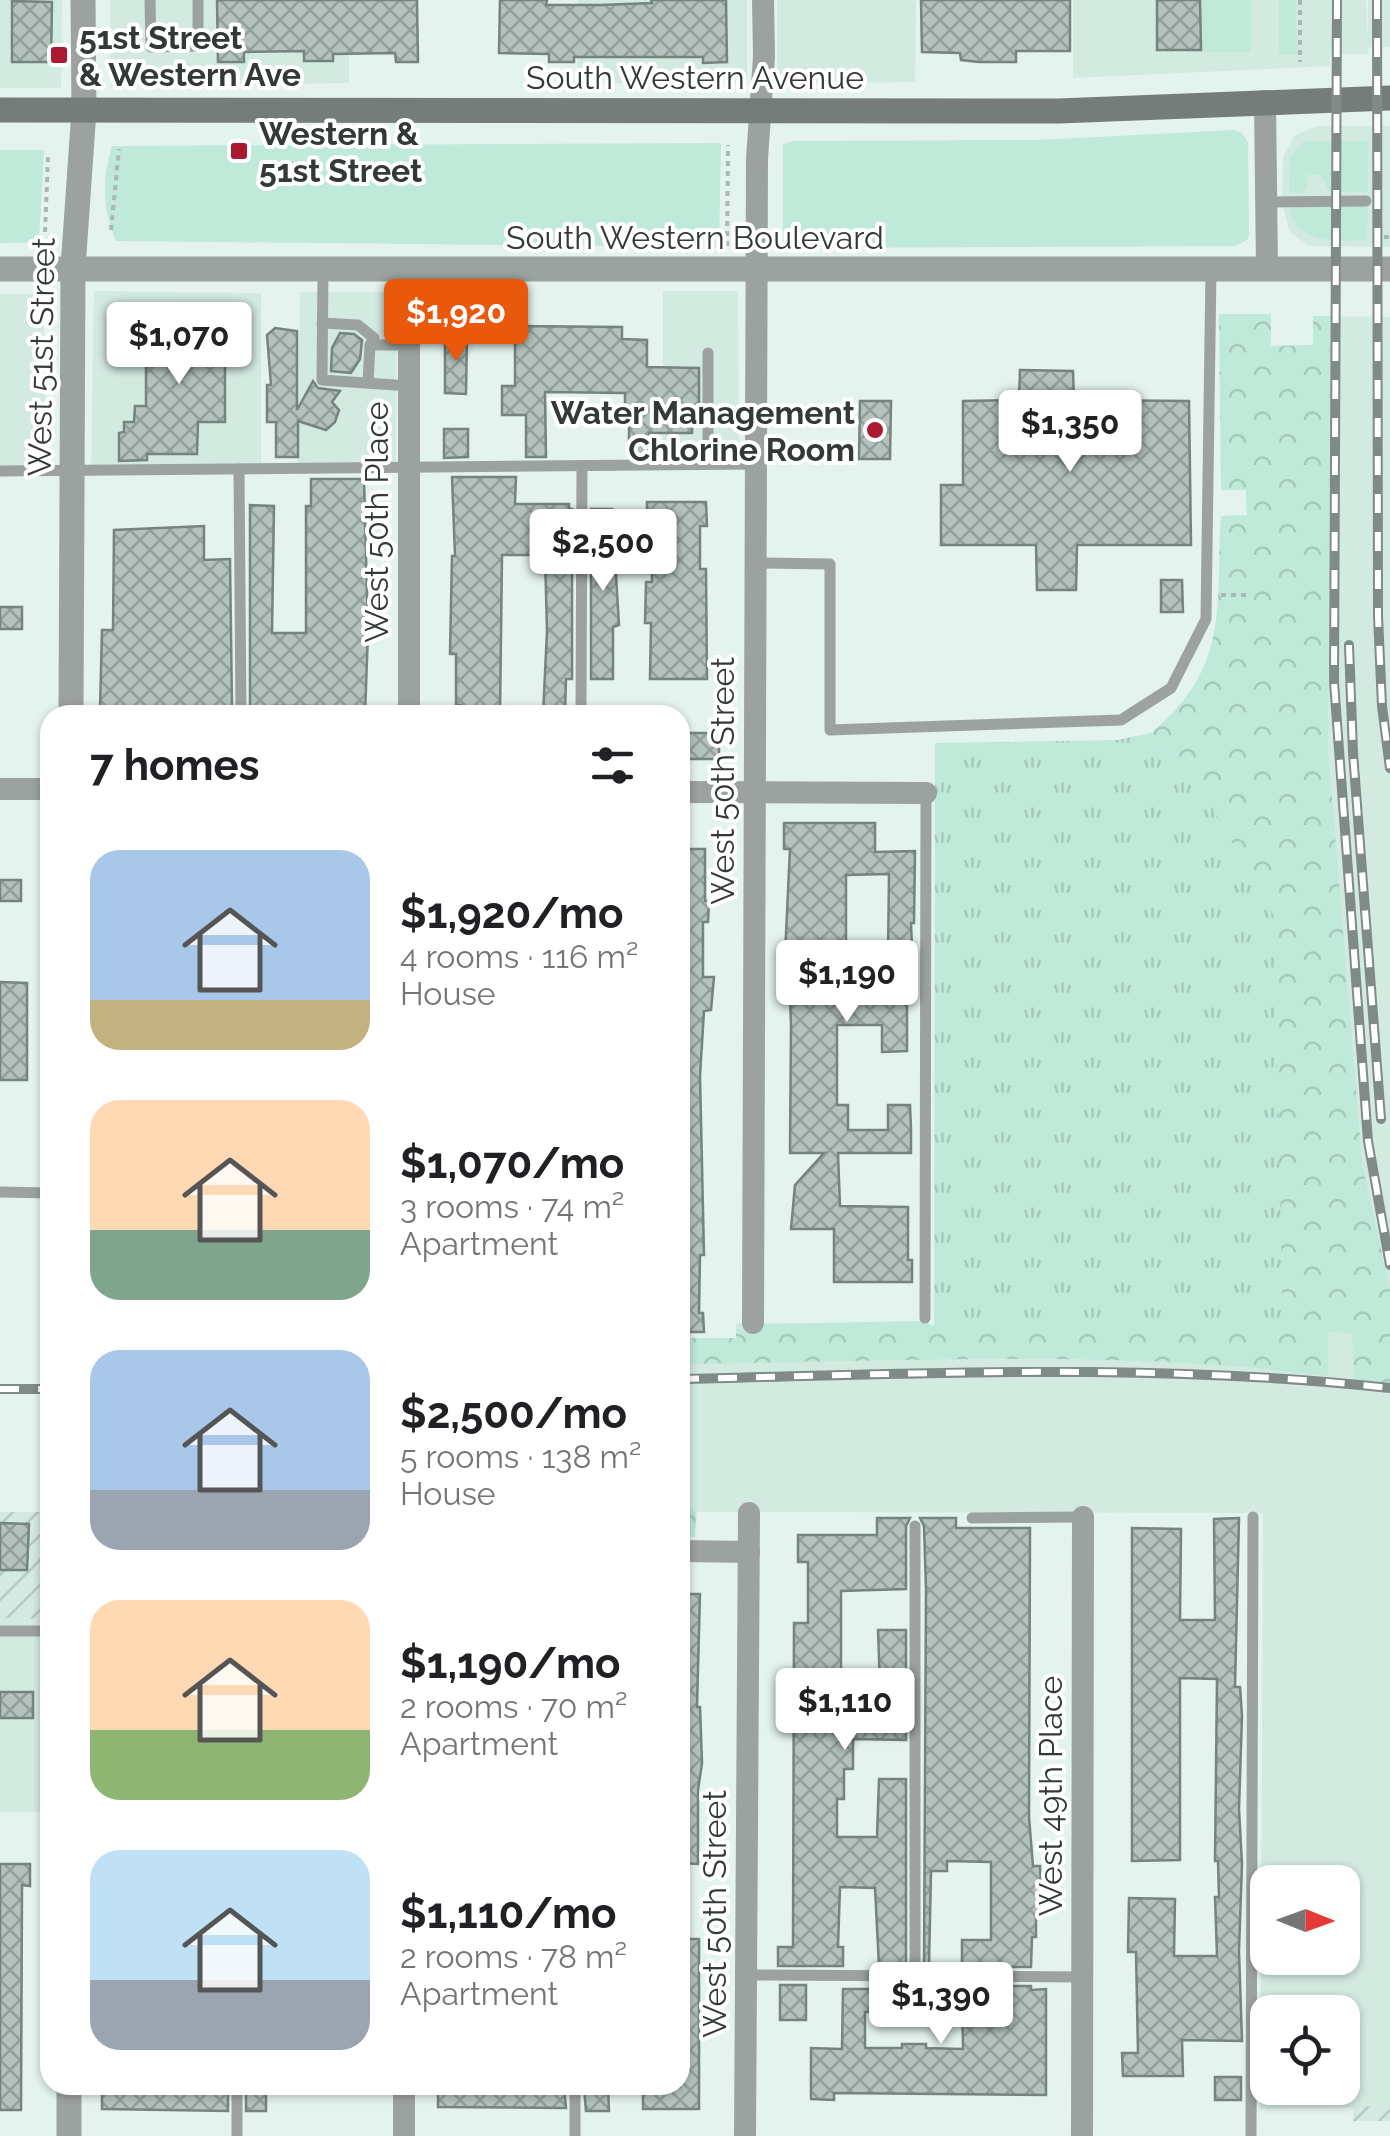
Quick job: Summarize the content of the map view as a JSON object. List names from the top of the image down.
{
  "streets": {
    "main road": ["South Western Avenue"],
    "street": [
      "South Western Boulevard",
      "West 51st Street",
      "West 50th Place",
      "West 50th Street",
      "West 49th Place"
    ]
  },
  "crossings": [
    ["South Western Avenue", "West 51st Street"],
    ["South Western Avenue", "West 50th Street"],
    ["South Western Boulevard", "West 51st Street"],
    ["South Western Boulevard", "West 50th Place"],
    ["South Western Boulevard", "West 50th Street"]
  ],
  "places": {
    "transit": ["51st Street & Western Ave", "Western & 51st Street"],
    "other": ["Water Management Chlorine Room"]
  },
  "north": "right",
  "page": {
    "price": [
      "$1,920",
      "$1,070",
      "$1,350",
      "$2,500",
      "$1,190",
      "$1,110",
      "$1,390"
    ],
    "heading": "7 homes",
    "list": [
      {
        "name": "$1,920/mo",
        "note": "4 rooms · 116 m² · House"
      },
      {
        "name": "$1,070/mo",
        "note": "3 rooms · 74 m² · Apartment"
      },
      {
        "name": "$2,500/mo",
        "note": "5 rooms · 138 m² · House"
      },
      {
        "name": "$1,190/mo",
        "note": "2 rooms · 70 m² · Apartment"
      },
      {
        "name": "$1,110/mo",
        "note": "2 rooms · 78 m² · Apartment"
      }
    ]
  }
}
